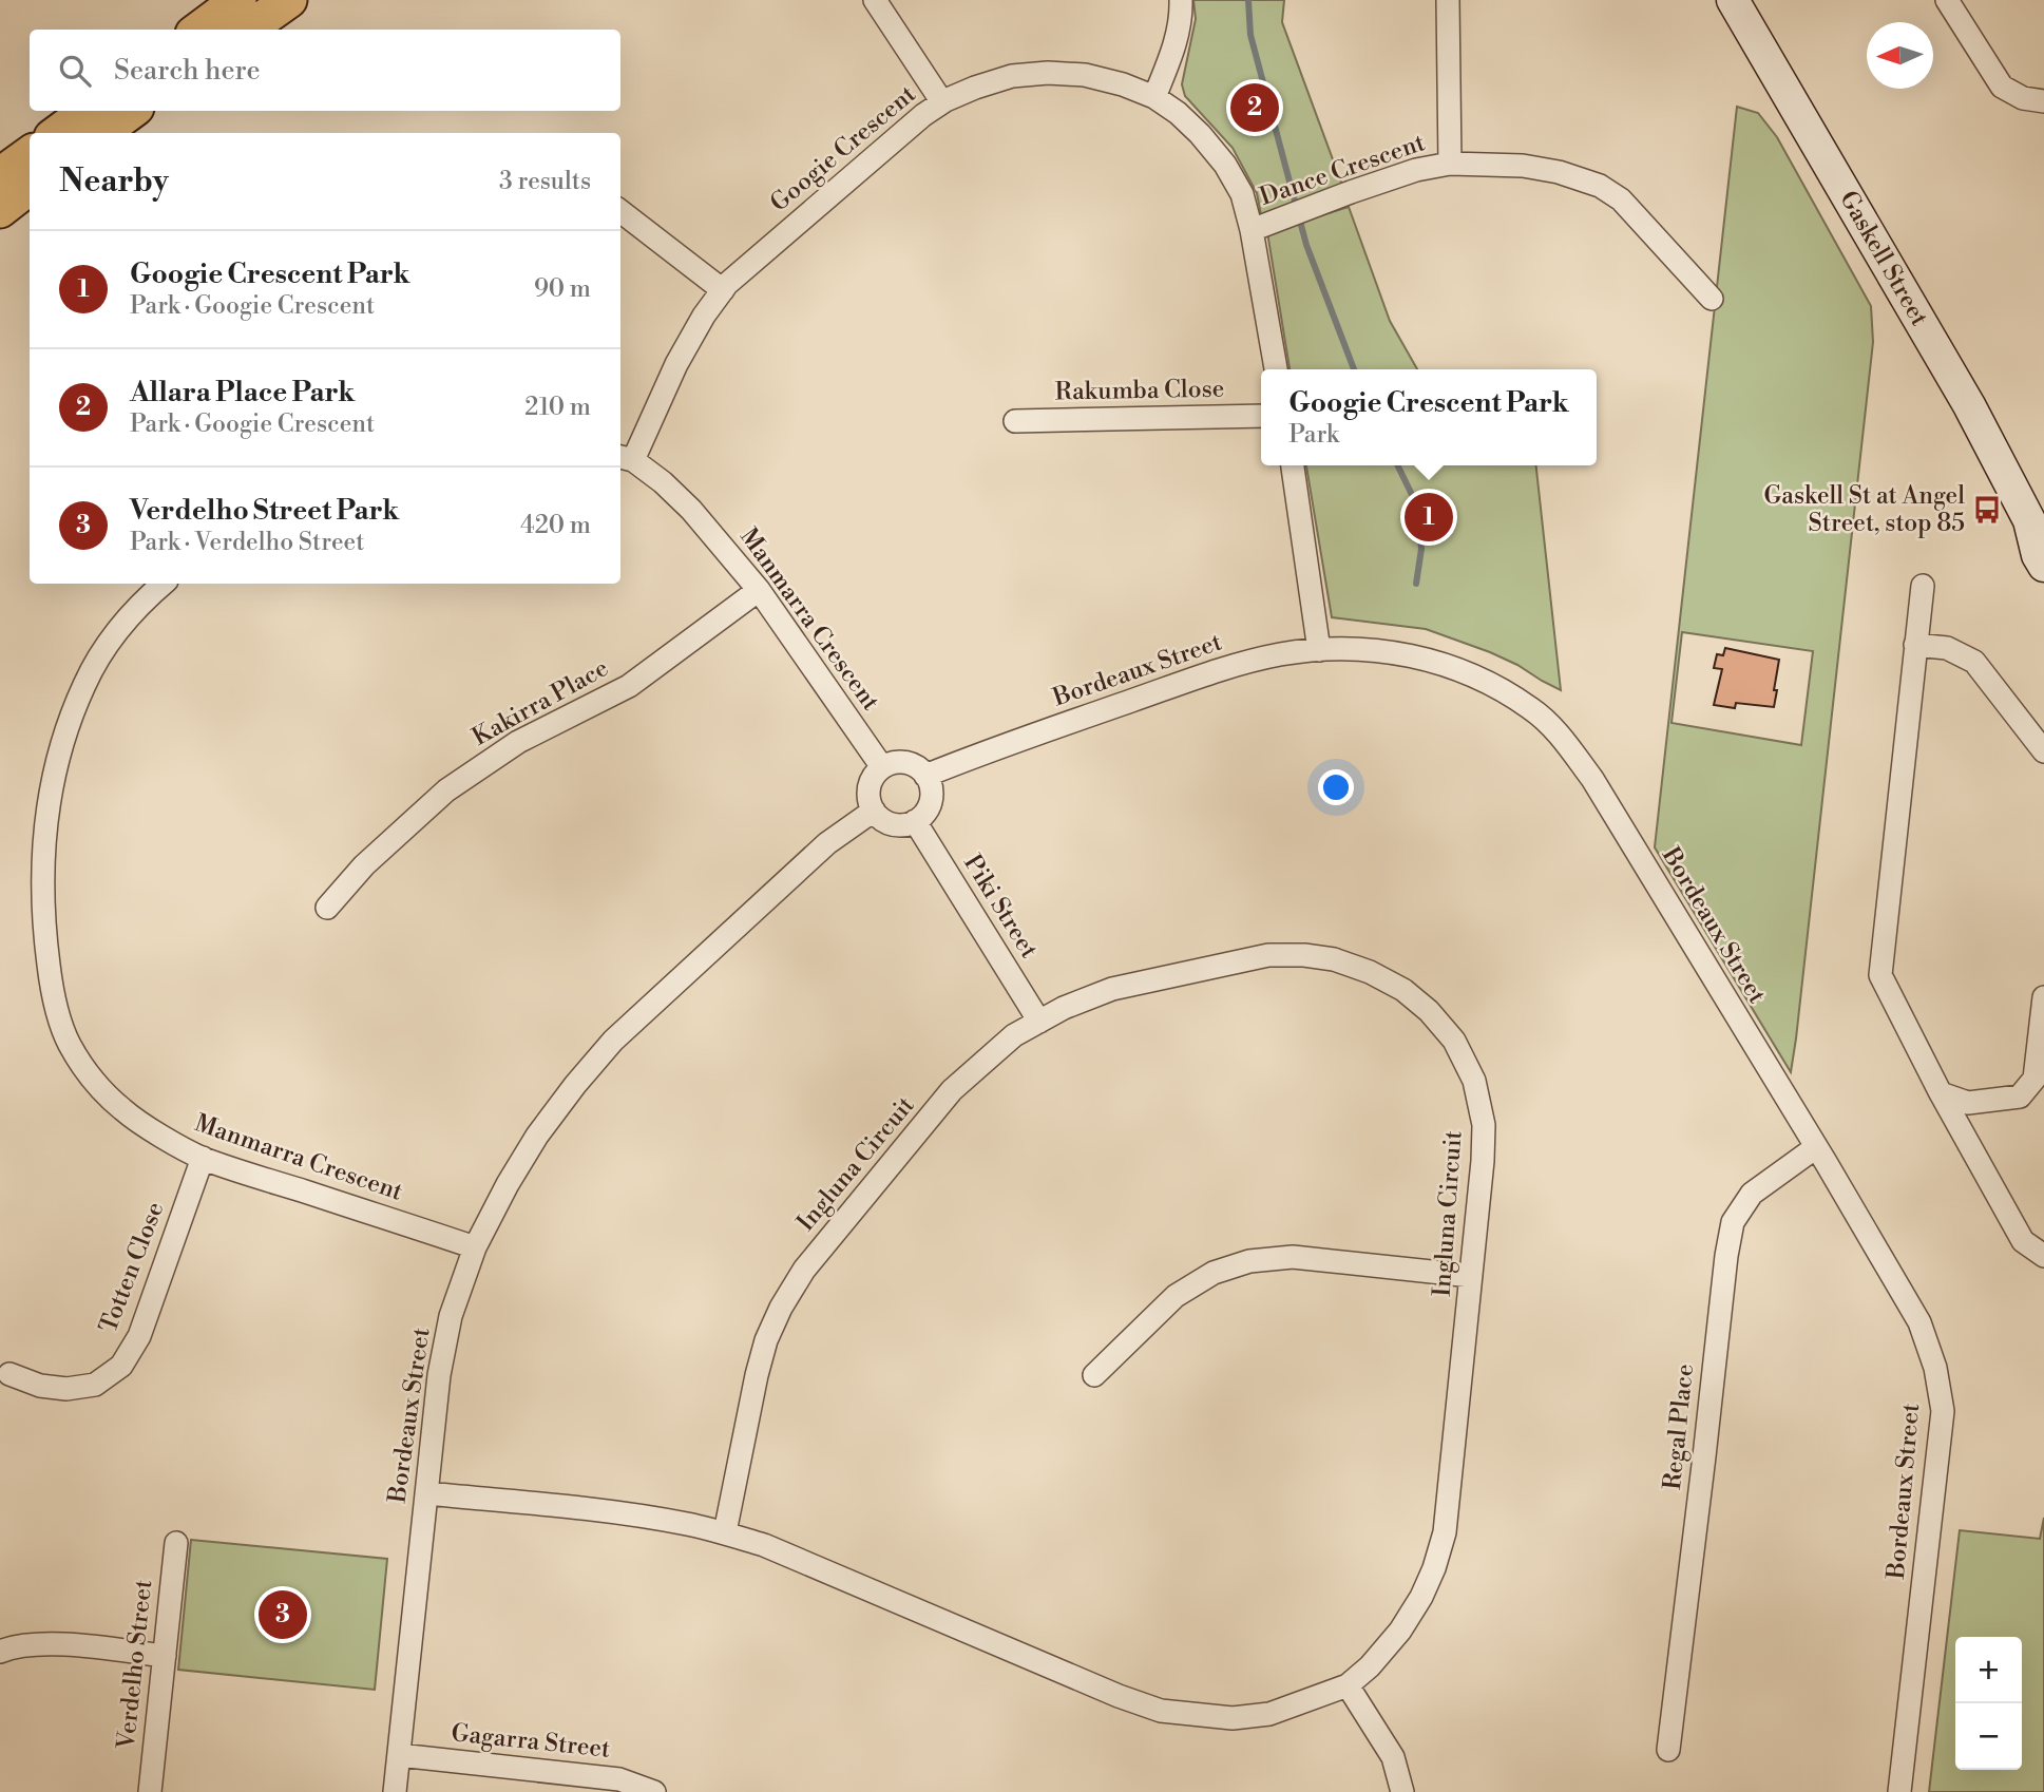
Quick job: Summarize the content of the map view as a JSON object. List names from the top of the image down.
{
  "streets": {
    "street": [
      "Googie Crescent",
      "Dance Crescent",
      "Gaskell Street",
      "Rakumba Close",
      "Manmarra Crescent",
      "Bordeaux Street",
      "Kakirra Place",
      "Piki Street",
      "Ingluna Circuit",
      "Totten Close",
      "Regal Place",
      "Verdelho Street",
      "Gagarra Street"
    ]
  },
  "crossings": [
    ["Googie Crescent", "Dance Crescent"],
    ["Googie Crescent", "Manmarra Crescent"],
    ["Manmarra Crescent", "Bordeaux Street"],
    ["Manmarra Crescent", "Kakirra Place"],
    ["Manmarra Crescent", "Piki Street"],
    ["Manmarra Crescent", "Totten Close"],
    ["Bordeaux Street", "Piki Street"],
    ["Bordeaux Street", "Ingluna Circuit"],
    ["Bordeaux Street", "Regal Place"],
    ["Bordeaux Street", "Gagarra Street"],
    ["Piki Street", "Ingluna Circuit"]
  ],
  "places": {
    "bus stop": ["Gaskell St at Angel Street, stop 85"]
  },
  "north": "left",
  "page": {
    "search": "Search here",
    "pins": ["2", "1", "3"],
    "heading": ["Nearby", "3 results"],
    "list": [
      {
        "mark": "1",
        "name": "Googie Crescent Park",
        "note": "Park · Googie Crescent",
        "value": "90 m"
      },
      {
        "mark": "2",
        "name": "Allara Place Park",
        "note": "Park · Googie Crescent",
        "value": "210 m"
      },
      {
        "mark": "3",
        "name": "Verdelho Street Park",
        "note": "Park · Verdelho Street",
        "value": "420 m"
      }
    ],
    "popup": ["Googie Crescent Park", "Park"],
    "map_buttons": ["+", "−"]
  }
}
